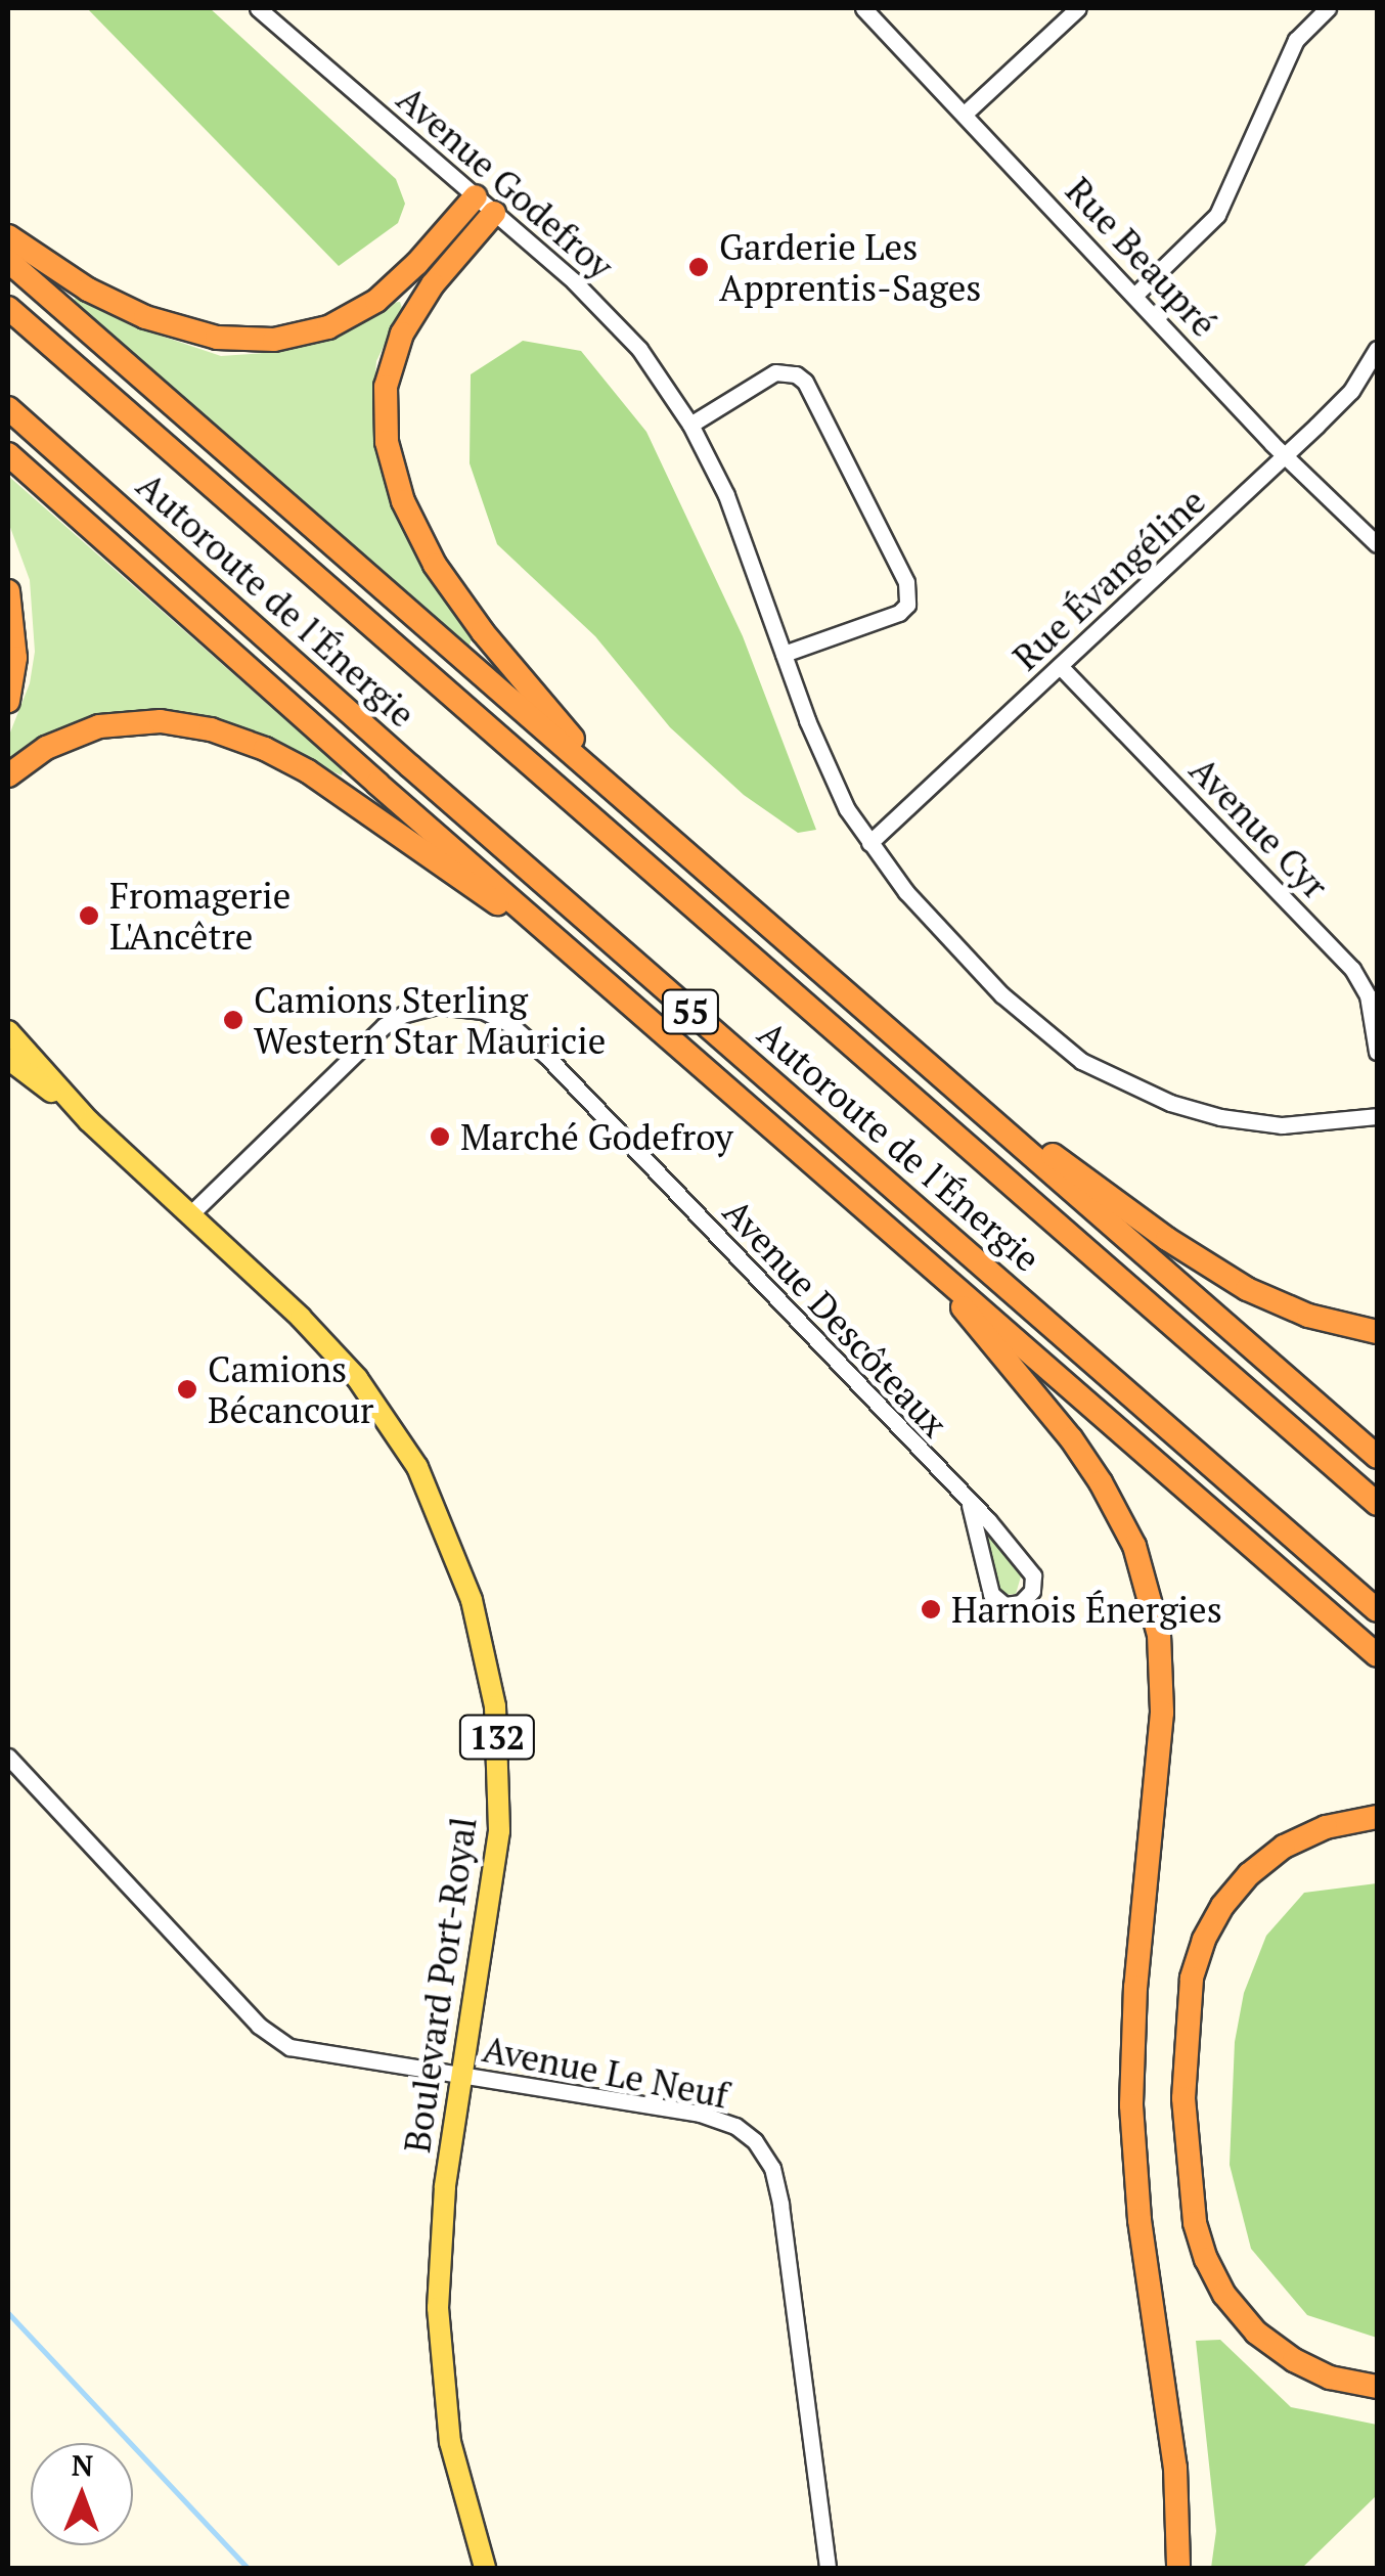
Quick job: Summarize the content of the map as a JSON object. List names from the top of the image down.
{
  "streets": {
    "highway": ["Autoroute de l'Énergie", "55"],
    "main road": ["132", "Boulevard Port-Royal"],
    "street": [
      "Avenue Godefroy",
      "Rue Beaupré",
      "Rue Évangéline",
      "Avenue Cyr",
      "Avenue Descôteaux",
      "Avenue Le Neuf"
    ]
  },
  "crossings": [
    ["Avenue Godefroy", "Rue Évangéline"],
    ["Rue Beaupré", "Rue Évangéline"],
    ["Rue Évangéline", "Avenue Cyr"],
    ["Avenue Descôteaux", "Boulevard Port-Royal"],
    ["Boulevard Port-Royal", "Avenue Le Neuf"]
  ],
  "places": [
    "Garderie Les Apprentis-Sages",
    "Fromagerie L'Ancêtre",
    "Camions Sterling Western Star Mauricie",
    "Marché Godefroy",
    "Camions Bécancour",
    "Harnois Énergies"
  ],
  "north": "top"
}
